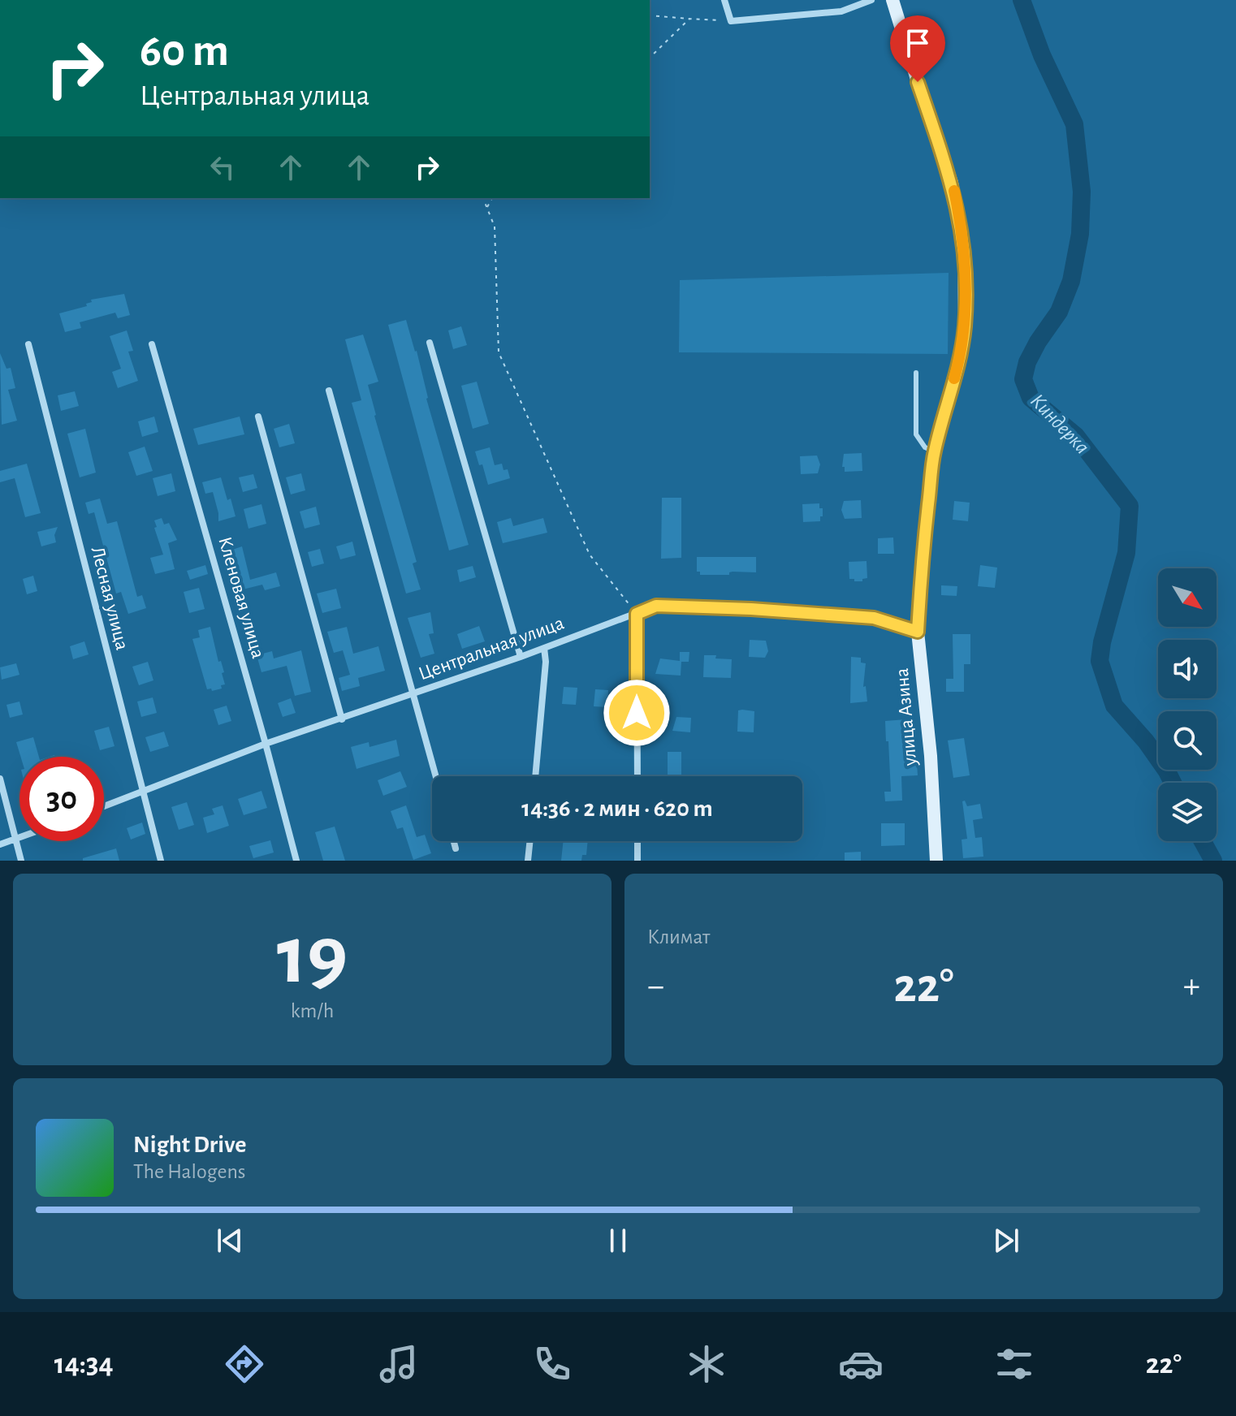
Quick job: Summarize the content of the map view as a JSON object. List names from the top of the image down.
{
  "streets": {
    "street": [
      "Кленовая улица",
      "Лесная улица",
      "Центральная улица",
      "улица Азина"
    ]
  },
  "crossings": [
    ["Кленовая улица", "Центральная улица"],
    ["Лесная улица", "Центральная улица"],
    ["Центральная улица", "улица Азина"]
  ],
  "water": ["Киндерка"],
  "north": "bottom right",
  "page": {
    "turn": ["60 m", "Центральная улица"],
    "limit": "30",
    "trip": "14:36 · 2 мин · 620 m",
    "tile": [
      ["19", "km/h"],
      "Климат"
    ],
    "heat": ["−", "22°", "+"],
    "song": ["Night Drive", "The Halogens"],
    "tabs": ["14:34", "22°"]
  }
}
